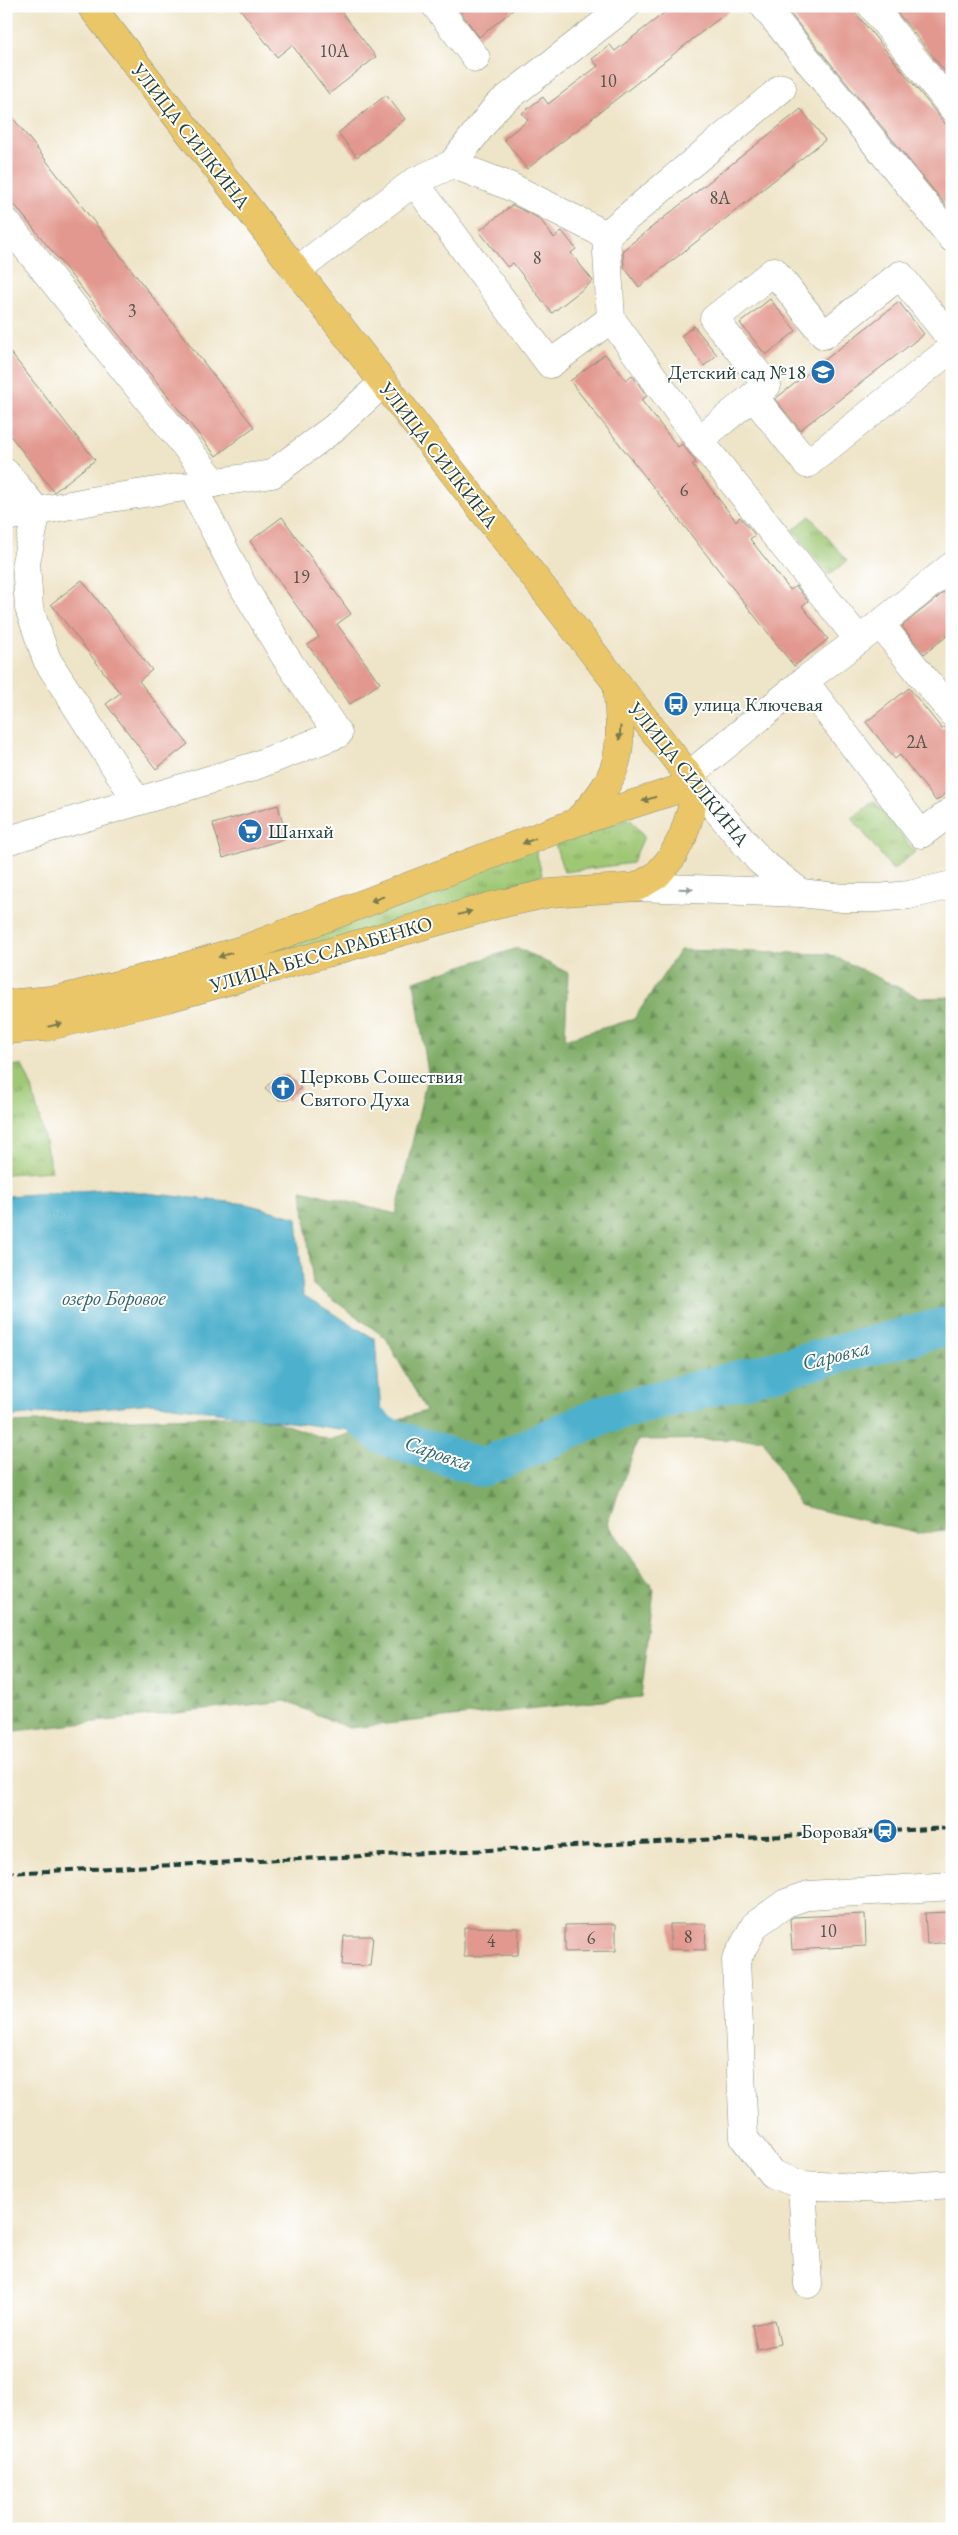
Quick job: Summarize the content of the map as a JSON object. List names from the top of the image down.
{
  "streets": {
    "main road": ["УЛИЦА СИЛКИНА", "УЛИЦА БЕССАРАБЕНКО"]
  },
  "crossings": [
    ["УЛИЦА СИЛКИНА", "УЛИЦА БЕССАРАБЕНКО"]
  ],
  "water": ["озеро Боровое", "Саровка"],
  "places": {
    "school or university": ["Детский сад №18"],
    "bus stop": ["улица Ключевая"],
    "supermarket": ["Шанхай"],
    "church": ["Церковь Сошествия Святого Духа"],
    "station": ["Боровая"]
  },
  "house_numbers": [
    "10А",
    "10",
    "8А",
    "8",
    "3",
    "6",
    "19",
    "2А",
    "10",
    "8",
    "6",
    "4"
  ]
}
